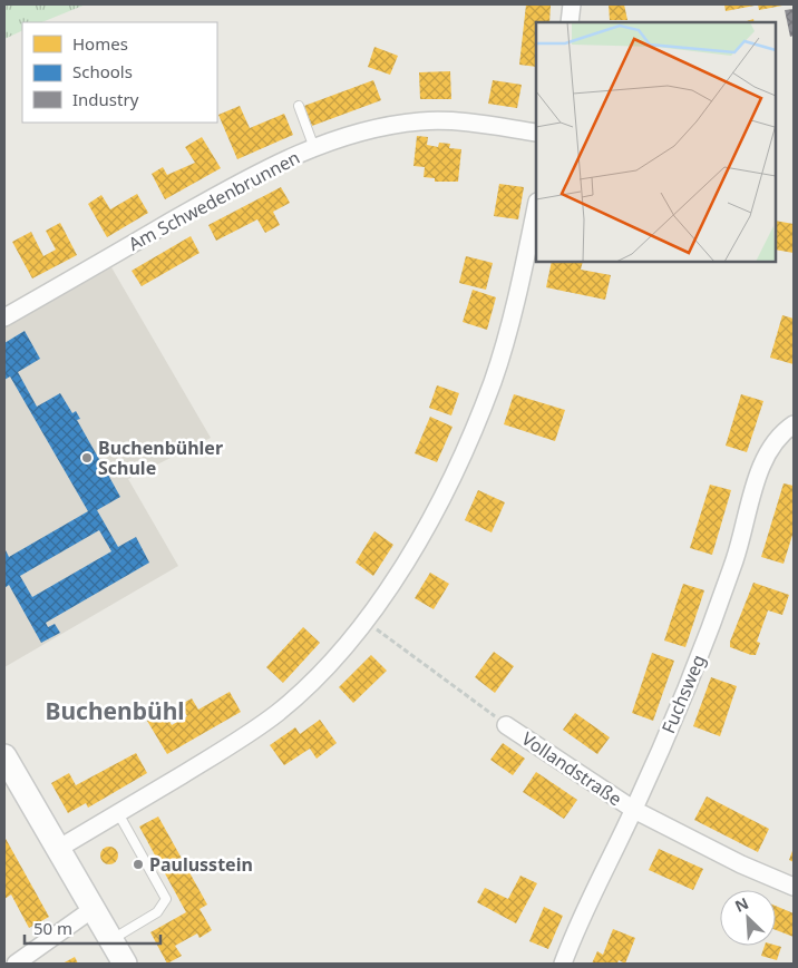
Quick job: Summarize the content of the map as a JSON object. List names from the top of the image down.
{
  "streets": {
    "street": ["Am Schwedenbrunnen", "Fuchsweg", "Vollandstraße"]
  },
  "crossings": [
    ["Fuchsweg", "Vollandstraße"]
  ],
  "districts": ["Buchenbühl"],
  "places": ["Buchenbühler Schule", "Paulusstein"],
  "legend": ["Homes", "Schools", "Industry"],
  "scale_bar": "50 m",
  "north": "top left"
}
